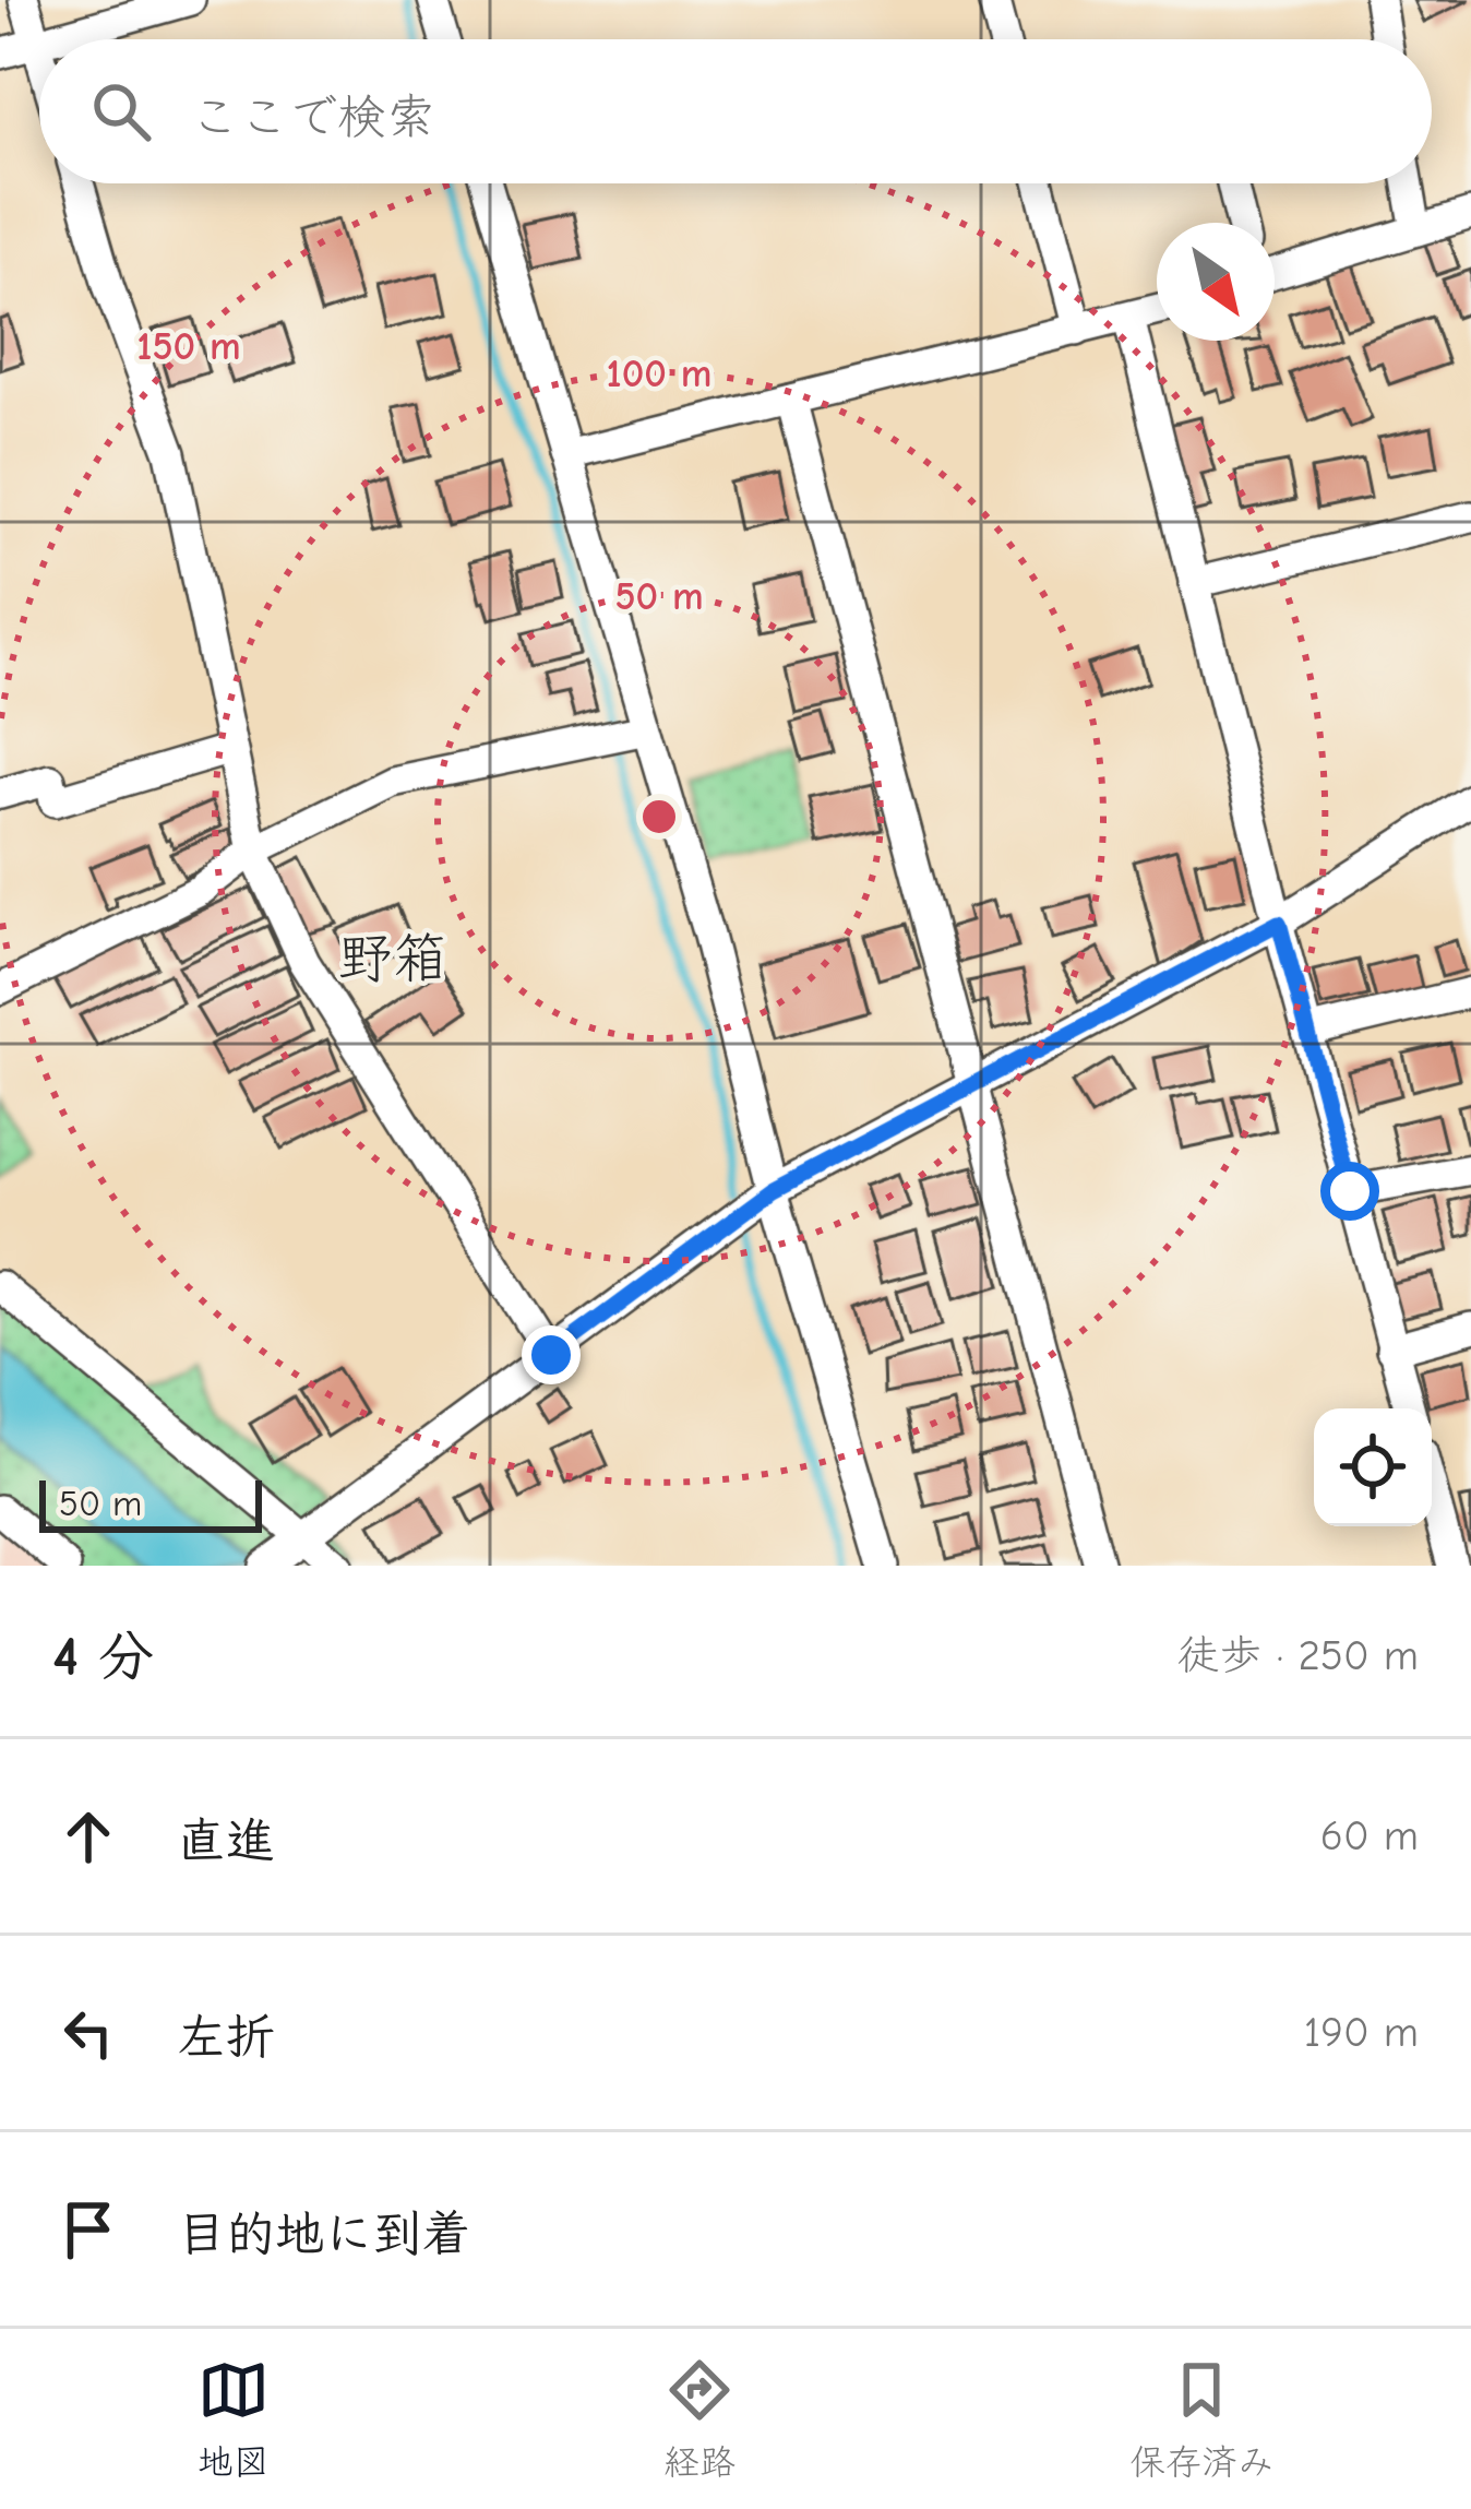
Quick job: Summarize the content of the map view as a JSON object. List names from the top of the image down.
{
  "districts": ["野箱"],
  "scale_bar": "50 m",
  "north": "bottom right",
  "page": {
    "search": "ここで検索",
    "scale": "50 m",
    "heading": ["4 分", "徒歩 · 250 m"],
    "list": [
      ["直進", "60 m"],
      ["左折", "190 m"],
      "目的地に到着"
    ],
    "nav": ["地図", "経路", "保存済み"]
  },
  "rings": ["150 m", "100 m", "50 m"]
}
